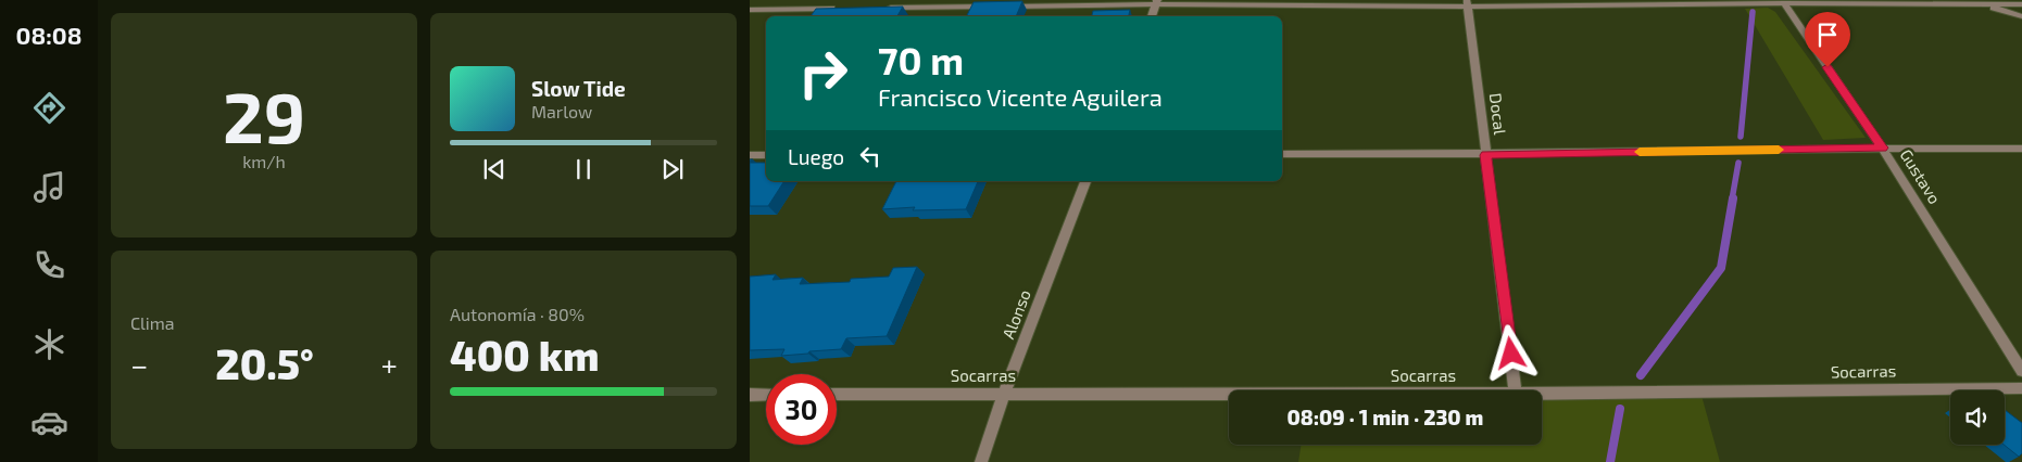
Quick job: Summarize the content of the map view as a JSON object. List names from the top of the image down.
{
  "streets": {
    "street": [
      "Docal",
      "Gustavo",
      "Alonso",
      "Socarras"
    ]
  },
  "crossings": [
    ["Alonso", "Socarras"]
  ],
  "page": {
    "tabs": "08:08",
    "tile": [
      ["29", "km/h"],
      "Clima",
      ["Autonomía · 80%", "400 km"]
    ],
    "turn": ["70 m", "Francisco Vicente Aguilera"],
    "song": ["Slow Tide", "Marlow"],
    "then": "Luego",
    "heat": ["−", "20.5°", "+"],
    "limit": "30",
    "trip": "08:09 · 1 min · 230 m"
  }
}
